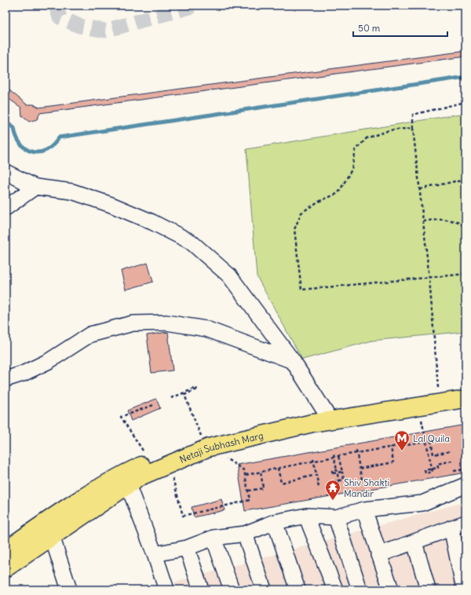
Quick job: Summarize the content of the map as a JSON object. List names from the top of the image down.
{
  "streets": {
    "main road": ["Netaji Subhash Marg"]
  },
  "places": {
    "metro station": ["Lal Quila"],
    "temple": ["Shiv Shakti Mandir"]
  },
  "scale_bar": "50 m"
}
